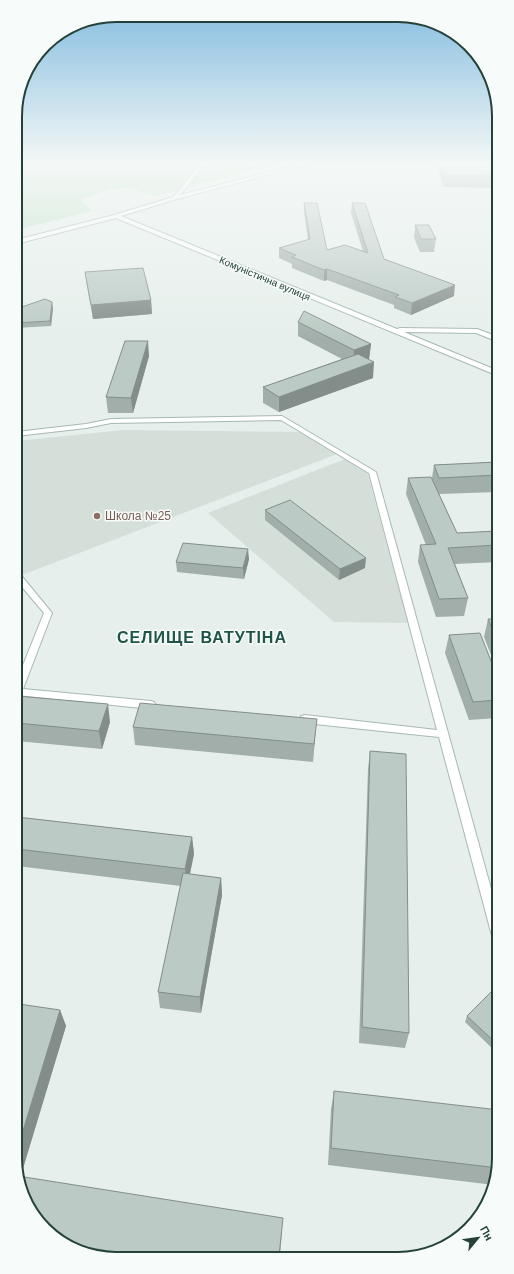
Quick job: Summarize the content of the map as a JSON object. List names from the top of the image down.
{
  "streets": {
    "street": ["Комуністична вулиця"]
  },
  "districts": ["СЕЛИЩЕ ВАТУТІНА"],
  "places": ["Школа №25"],
  "north": "top right"
}
